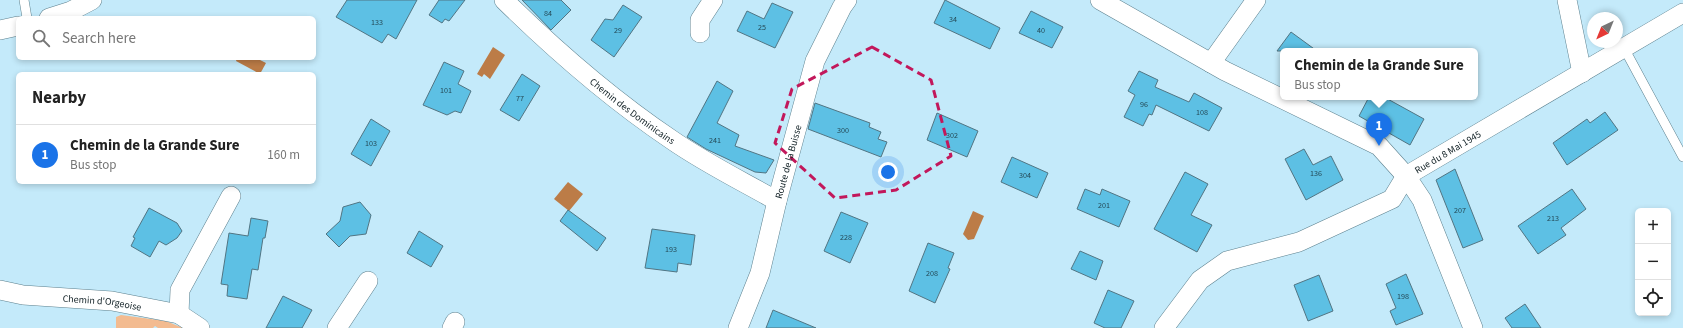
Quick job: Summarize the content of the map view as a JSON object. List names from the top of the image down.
{
  "streets": {
    "street": [
      "Chemin des Dominicains",
      "Rue du 8 Mai 1945",
      "Route de la Buisse",
      "Chemin d'Orgeoise"
    ]
  },
  "crossings": [
    ["Chemin des Dominicains", "Route de la Buisse"]
  ],
  "house_numbers": [
    "84",
    "34",
    "133",
    "25",
    "29",
    "40",
    "101",
    "77",
    "96",
    "108",
    "300",
    "302",
    "241",
    "103",
    "136",
    "304",
    "201",
    "207",
    "213",
    "228",
    "193",
    "208",
    "198"
  ],
  "north": "bottom left",
  "page": {
    "search": "Search here",
    "popup": ["Chemin de la Grande Sure", "Bus stop"],
    "heading": "Nearby",
    "pins": "1",
    "list": [
      {
        "mark": "1",
        "name": "Chemin de la Grande Sure",
        "note": "Bus stop",
        "value": "160 m"
      }
    ],
    "map_buttons": ["+", "−"]
  }
}
